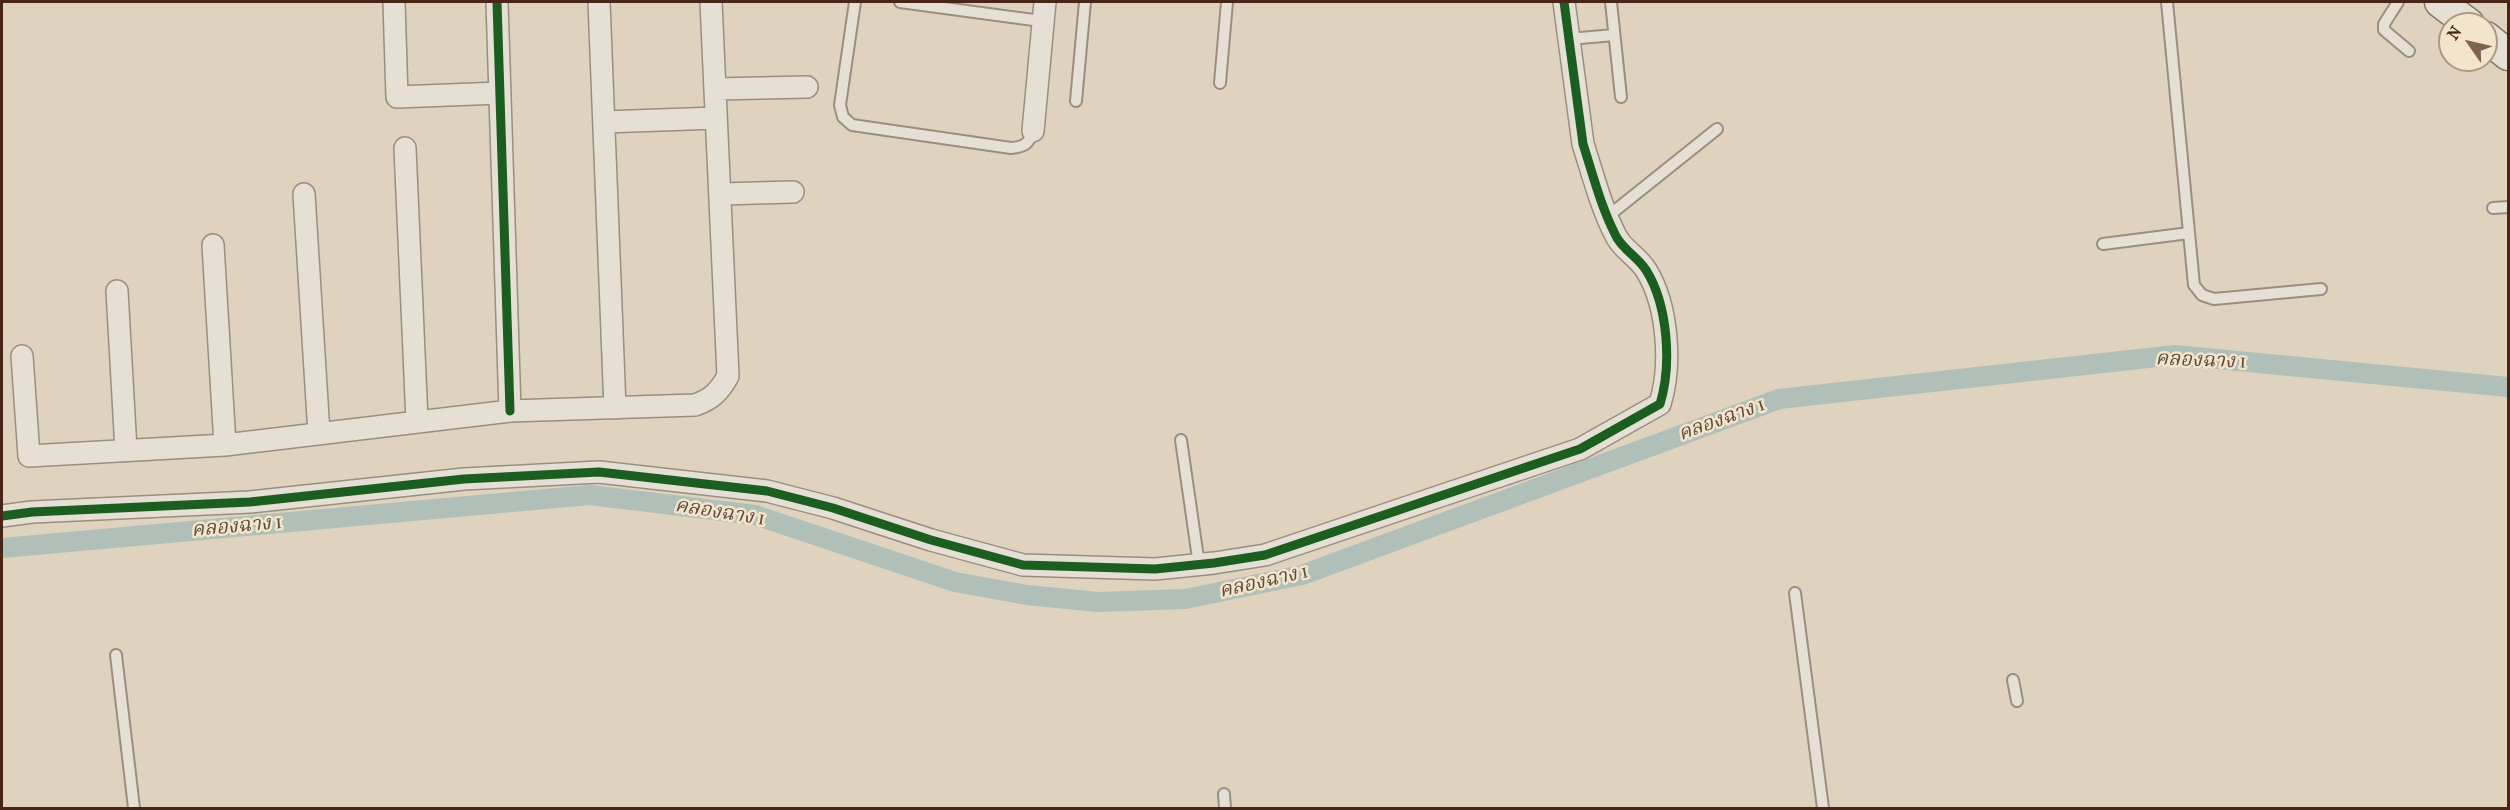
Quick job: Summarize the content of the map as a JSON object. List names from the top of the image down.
{
  "water": ["คลองฉาง 1"],
  "north": "top left"
}
